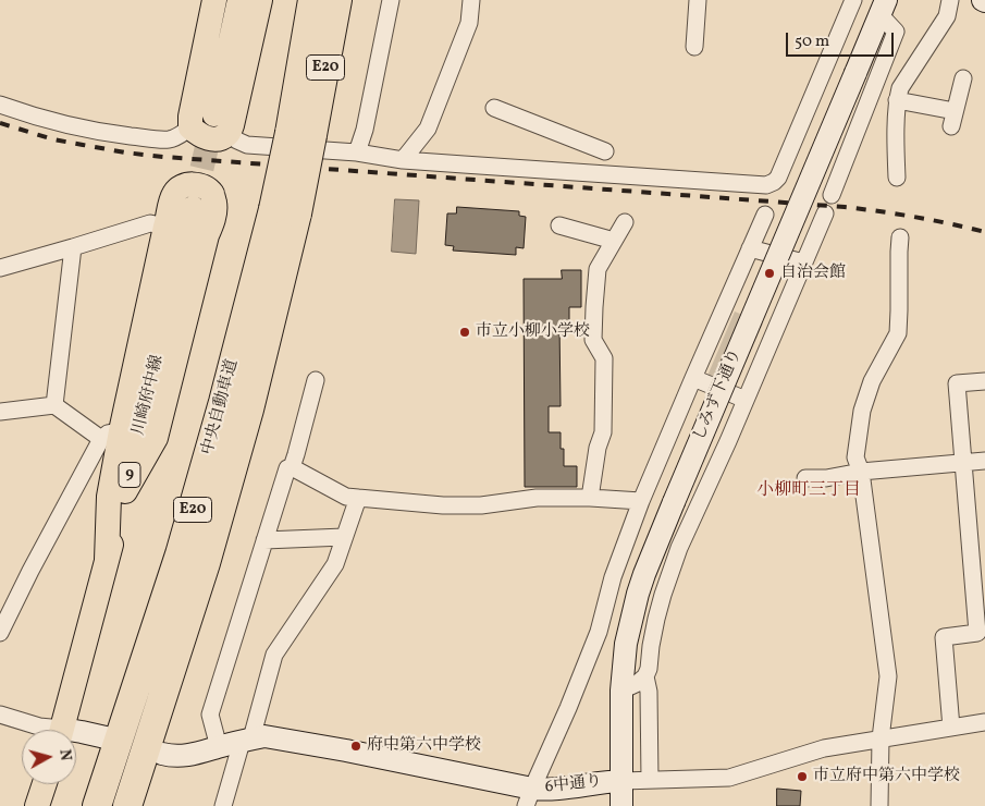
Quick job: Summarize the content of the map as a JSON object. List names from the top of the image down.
{
  "streets": {
    "highway": ["E20", "中央自動車道"],
    "main road": ["川崎府中線", "9"],
    "street": ["しみず下通り", "6中通り"]
  },
  "crossings": [
    ["しみず下通り", "6中通り"]
  ],
  "districts": ["小柳町三丁目"],
  "places": [
    "自治会館",
    "市立小柳小学校",
    "府中第六中学校",
    "市立府中第六中学校"
  ],
  "scale_bar": "50 m",
  "north": "right"
}
